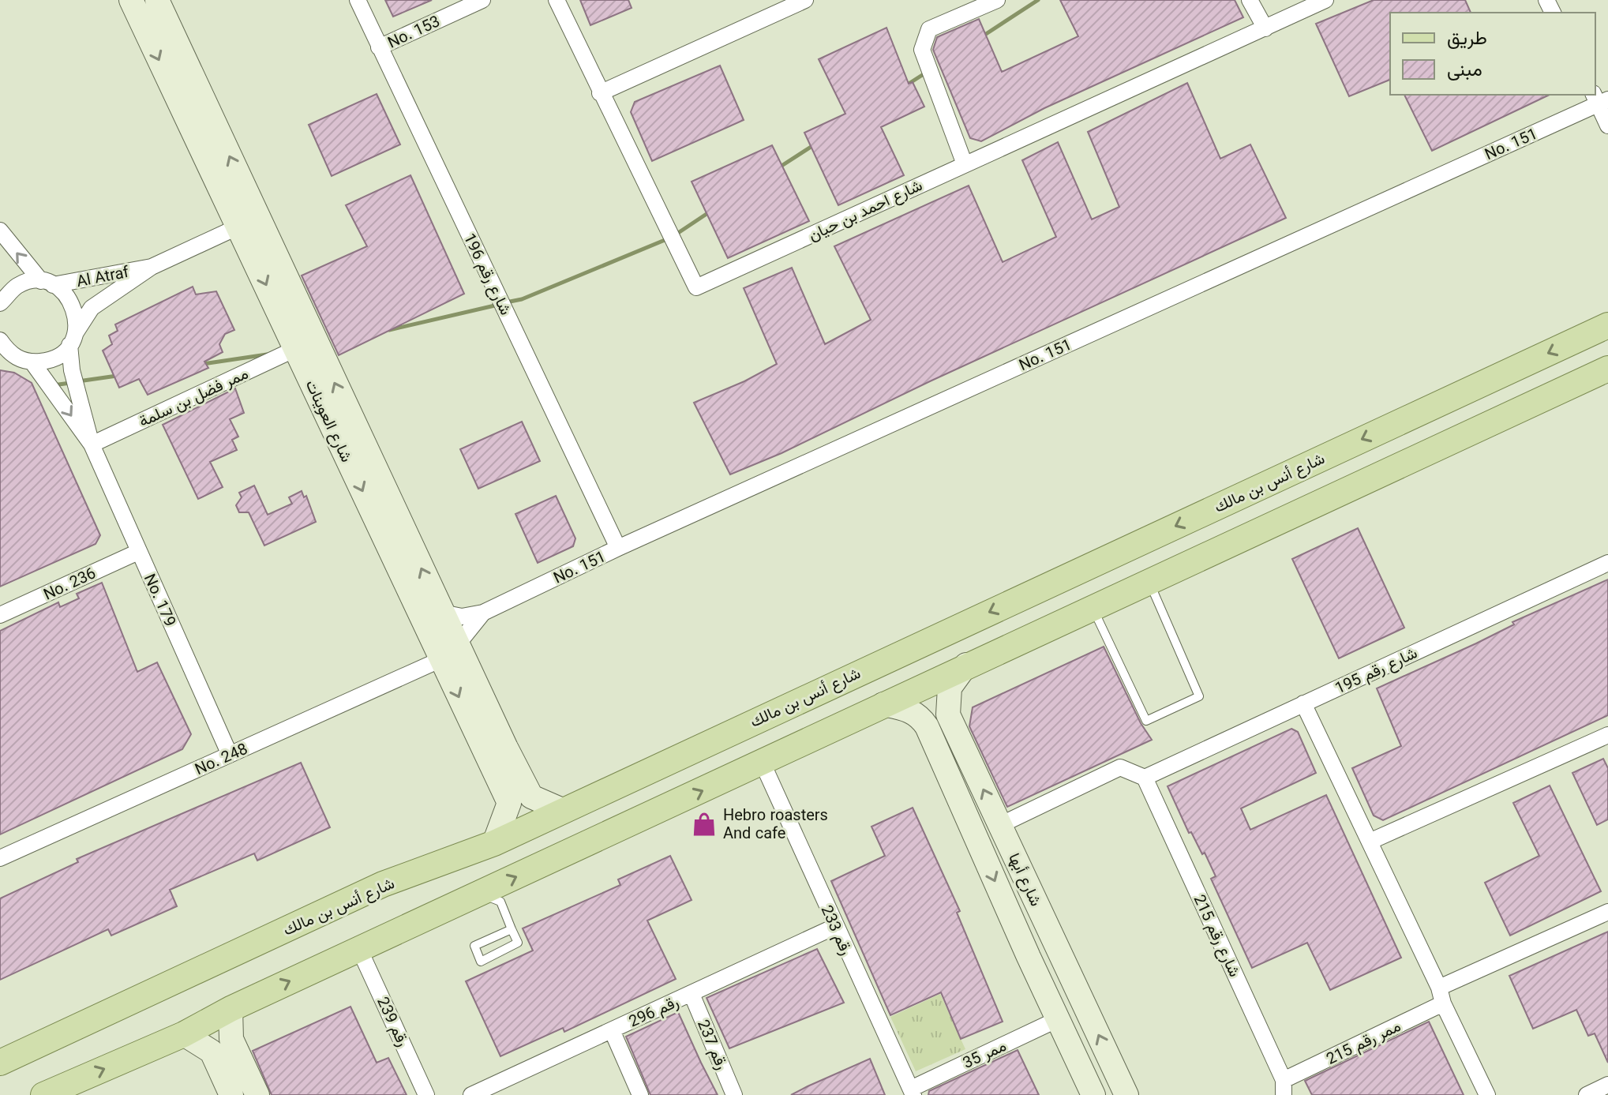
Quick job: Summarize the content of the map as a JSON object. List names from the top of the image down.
{
  "streets": {
    "main road": ["شارع أنس بن مالك"],
    "street": [
      "No. 153",
      "No. 151",
      "شارع احمد بن حيان",
      "شارع رقم 196",
      "Al Atraf",
      "ممر فضل بن سلمة",
      "شارع العوينات",
      "No. 236",
      "No. 179",
      "شارع رقم 195",
      "No. 248",
      "شارع أبها",
      "رقم 233",
      "شارع رقم 215",
      "رقم 296",
      "رقم 239",
      "ممر رقم 215",
      "رقم 237",
      "ممر 35"
    ]
  },
  "crossings": [
    ["No. 153", "شارع رقم 196"],
    ["No. 151", "شارع رقم 196"],
    ["No. 151", "شارع العوينات"],
    ["No. 151", "No. 248"],
    ["Al Atraf", "شارع العوينات"],
    ["Al Atraf", "No. 179"],
    ["ممر فضل بن سلمة", "شارع العوينات"],
    ["ممر فضل بن سلمة", "No. 179"],
    ["شارع العوينات", "شارع أنس بن مالك"],
    ["شارع العوينات", "No. 248"],
    ["No. 236", "No. 179"],
    ["No. 179", "No. 248"],
    ["شارع رقم 195", "شارع رقم 215"],
    ["شارع أبها", "ممر 35"],
    ["رقم 233", "رقم 296"],
    ["رقم 233", "ممر 35"],
    ["شارع رقم 215", "ممر رقم 215"],
    ["رقم 296", "رقم 237"]
  ],
  "places": {
    "shop": ["Hebro roasters And cafe"]
  },
  "legend": ["طريق", "مبنى"]
}
